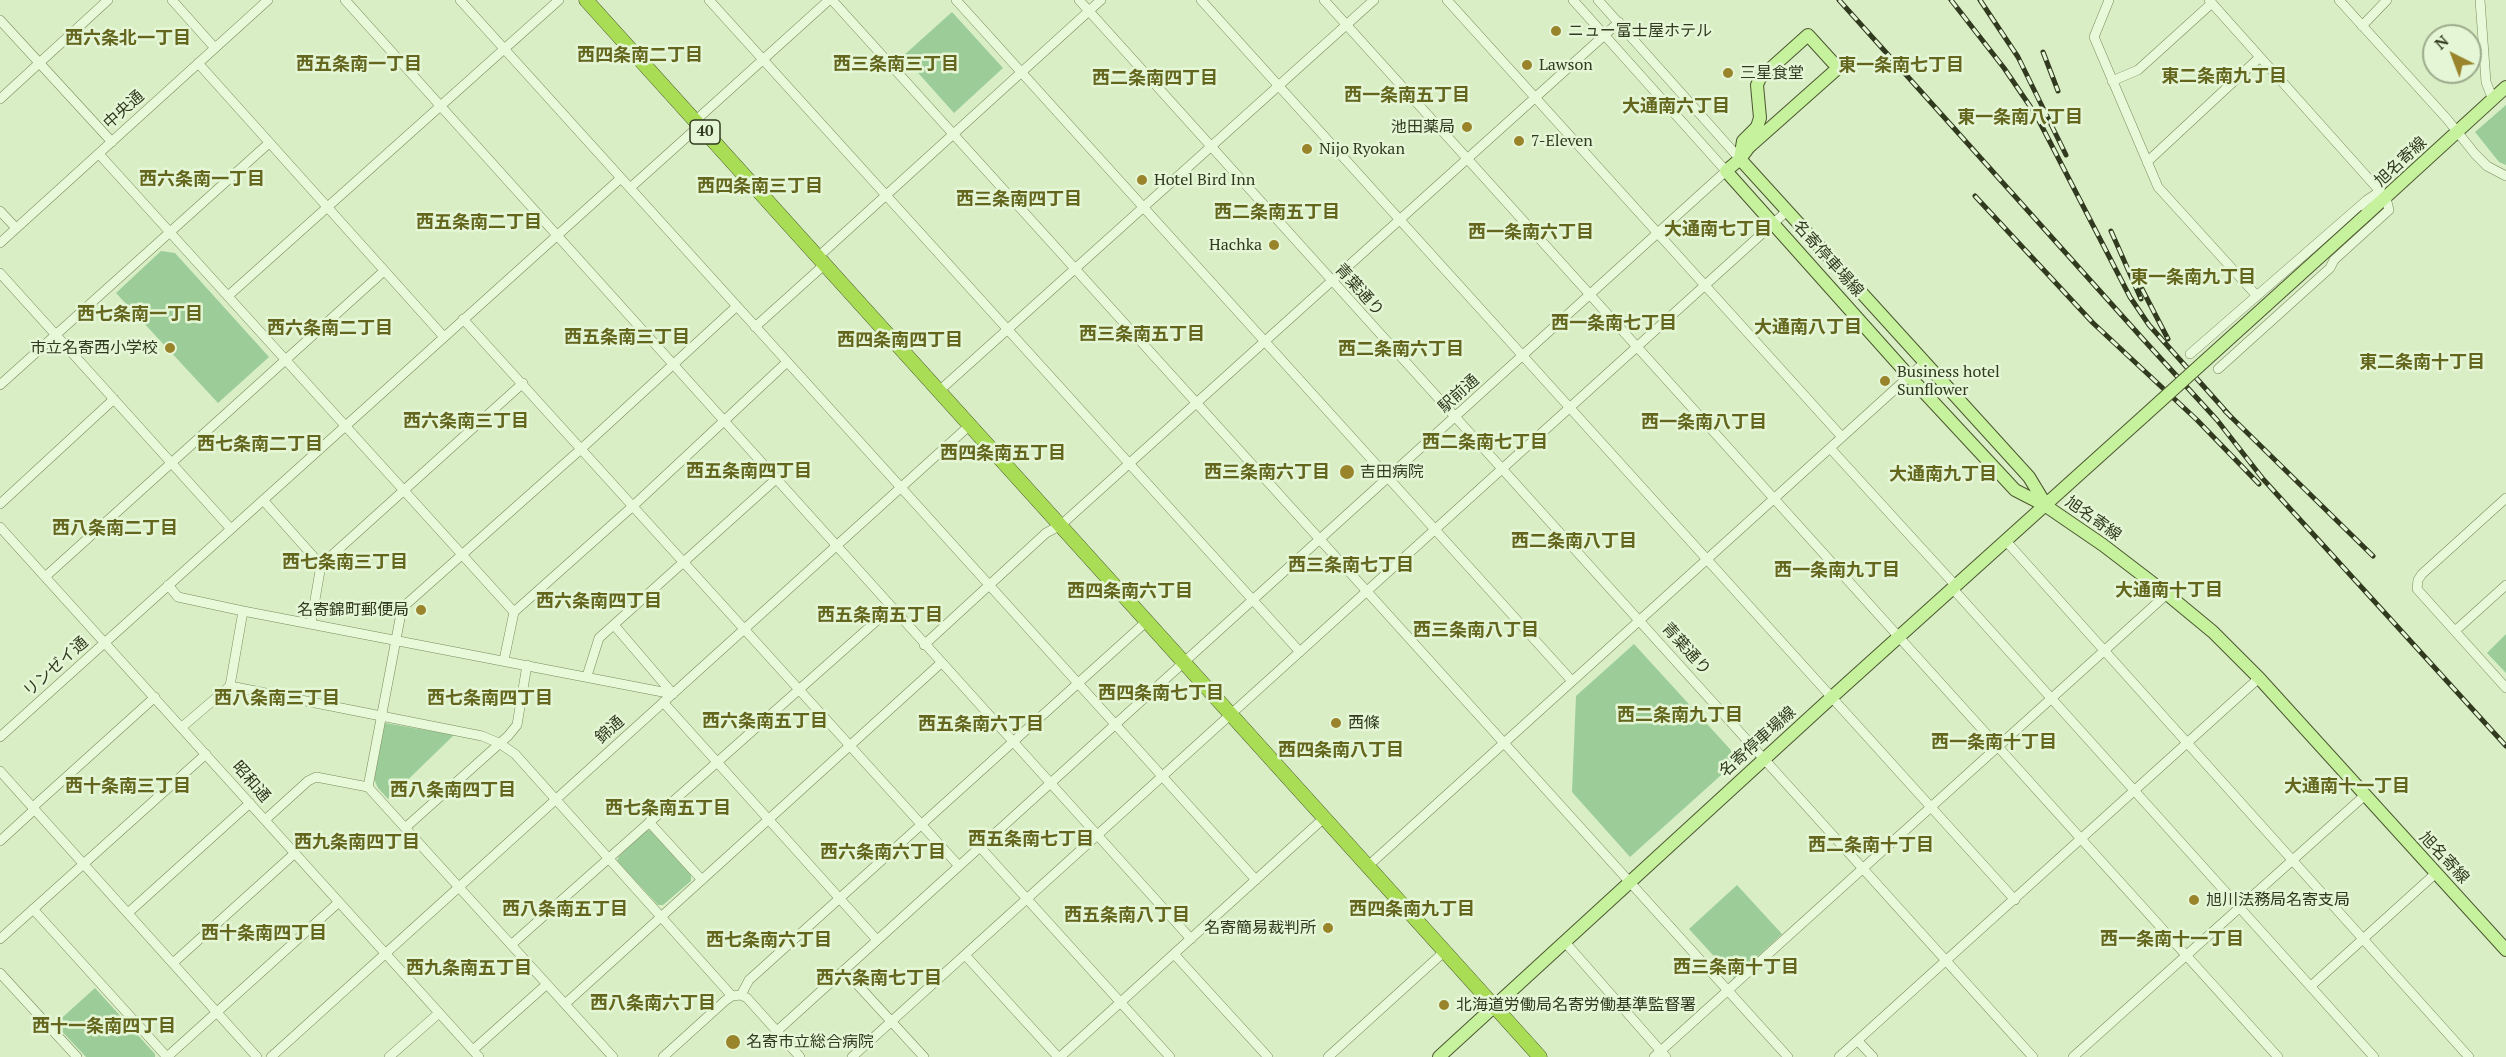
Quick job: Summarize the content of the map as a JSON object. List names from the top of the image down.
{
  "streets": {
    "highway": ["40"],
    "main road": ["旭名寄線", "名寄停車場線"],
    "street": [
      "中央通",
      "青葉通り",
      "駅前通",
      "リンゼイ通",
      "錦通",
      "昭和通"
    ]
  },
  "crossings": [
    ["40", "名寄停車場線"],
    ["40", "駅前通"],
    ["40", "錦通"],
    ["旭名寄線", "名寄停車場線"],
    ["名寄停車場線", "青葉通り"],
    ["名寄停車場線", "駅前通"],
    ["青葉通り", "駅前通"],
    ["リンゼイ通", "昭和通"],
    ["錦通", "昭和通"]
  ],
  "districts": [
    "西六条北一丁目",
    "西四条南二丁目",
    "西五条南一丁目",
    "西三条南三丁目",
    "東一条南七丁目",
    "東二条南九丁目",
    "西二条南四丁目",
    "西一条南五丁目",
    "大通南六丁目",
    "東一条南八丁目",
    "西六条南一丁目",
    "西四条南三丁目",
    "西三条南四丁目",
    "西二条南五丁目",
    "西五条南二丁目",
    "大通南七丁目",
    "西一条南六丁目",
    "東一条南九丁目",
    "西七条南一丁目",
    "西一条南七丁目",
    "大通南八丁目",
    "西六条南二丁目",
    "西三条南五丁目",
    "西五条南三丁目",
    "西四条南四丁目",
    "西二条南六丁目",
    "東二条南十丁目",
    "西六条南三丁目",
    "西一条南八丁目",
    "西二条南七丁目",
    "西七条南二丁目",
    "西四条南五丁目",
    "西五条南四丁目",
    "西三条南六丁目",
    "大通南九丁目",
    "西八条南二丁目",
    "西二条南八丁目",
    "西七条南三丁目",
    "西三条南七丁目",
    "西一条南九丁目",
    "大通南十丁目",
    "西四条南六丁目",
    "西六条南四丁目",
    "西五条南五丁目",
    "西三条南八丁目",
    "西四条南七丁目",
    "西八条南三丁目",
    "西七条南四丁目",
    "西二条南九丁目",
    "西六条南五丁目",
    "西五条南六丁目",
    "西一条南十丁目",
    "西四条南八丁目",
    "西十条南三丁目",
    "大通南十一丁目",
    "西八条南四丁目",
    "西七条南五丁目",
    "西五条南七丁目",
    "西九条南四丁目",
    "西二条南十丁目",
    "西六条南六丁目",
    "西八条南五丁目",
    "西四条南九丁目",
    "西五条南八丁目",
    "西十条南四丁目",
    "西一条南十一丁目",
    "西七条南六丁目",
    "西三条南十丁目",
    "西九条南五丁目",
    "西六条南七丁目",
    "西八条南六丁目",
    "西十一条南四丁目"
  ],
  "places": [
    "ニュー富士屋ホテル",
    "Lawson",
    "三星食堂",
    "池田薬局",
    "7-Eleven",
    "Nijo Ryokan",
    "Hotel Bird Inn",
    "Hachka",
    "市立名寄西小学校",
    "Business hotel Sunflower",
    "吉田病院",
    "名寄錦町郵便局",
    "西條",
    "旭川法務局名寄支局",
    "名寄簡易裁判所",
    "北海道労働局名寄労働基準監督署",
    "名寄市立総合病院"
  ],
  "north": "top left"
}
